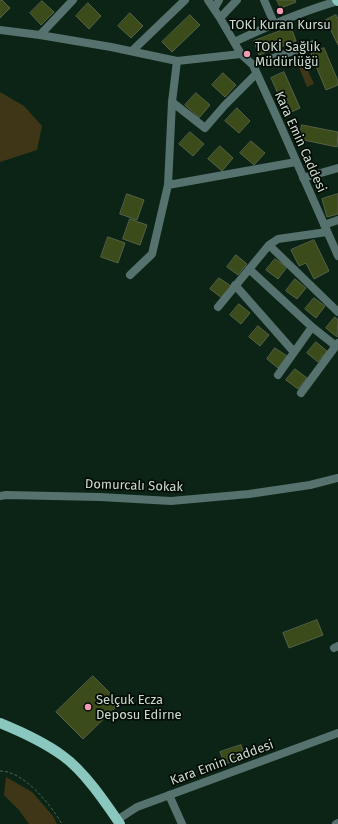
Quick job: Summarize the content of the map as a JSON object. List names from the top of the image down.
{
  "streets": {
    "street": ["Kara Emin Caddesi", "Domurcalı Sokak"]
  },
  "places": ["TOKİ Kuran Kursu", "TOKİ Sağlık Müdürlüğü", "Selçuk Ecza Deposu Edirne"]
}
